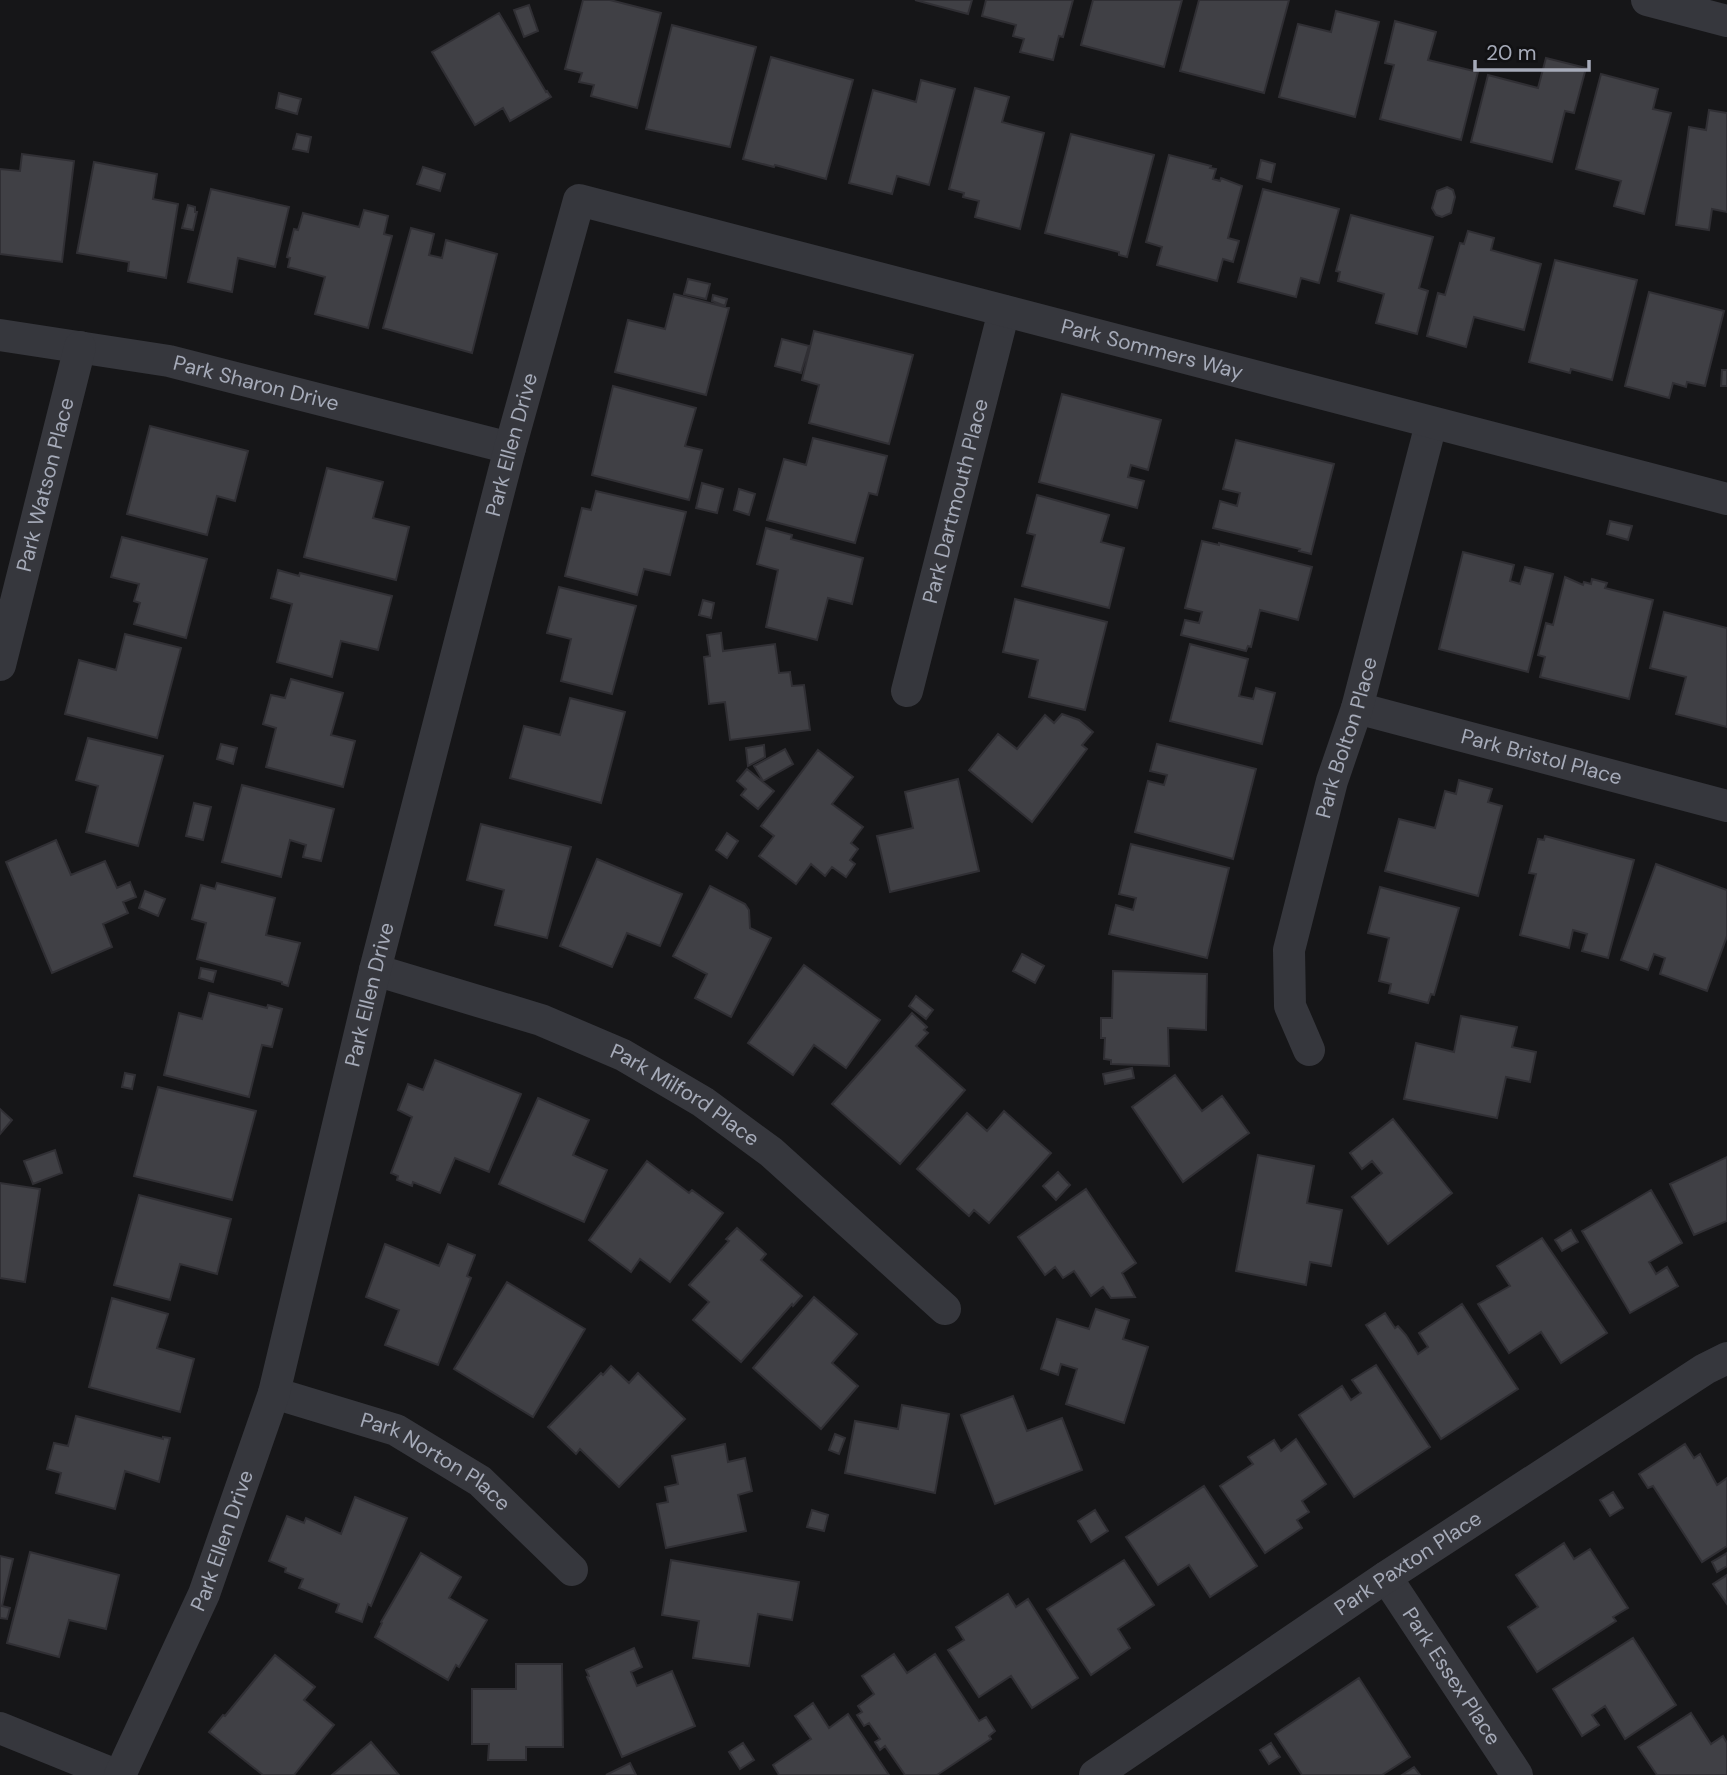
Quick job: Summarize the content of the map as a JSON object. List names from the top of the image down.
{
  "streets": {
    "street": [
      "Park Sommers Way",
      "Park Sharon Drive",
      "Park Ellen Drive",
      "Park Watson Place",
      "Park Dartmouth Place",
      "Park Bolton Place",
      "Park Bristol Place",
      "Park Milford Place",
      "Park Norton Place",
      "Park Paxton Place",
      "Park Essex Place"
    ]
  },
  "crossings": [
    ["Park Sommers Way", "Park Ellen Drive"],
    ["Park Sommers Way", "Park Dartmouth Place"],
    ["Park Sommers Way", "Park Bolton Place"],
    ["Park Sharon Drive", "Park Ellen Drive"],
    ["Park Sharon Drive", "Park Watson Place"],
    ["Park Ellen Drive", "Park Milford Place"],
    ["Park Ellen Drive", "Park Norton Place"],
    ["Park Bolton Place", "Park Bristol Place"],
    ["Park Paxton Place", "Park Essex Place"]
  ],
  "scale_bar": "20 m"
}
